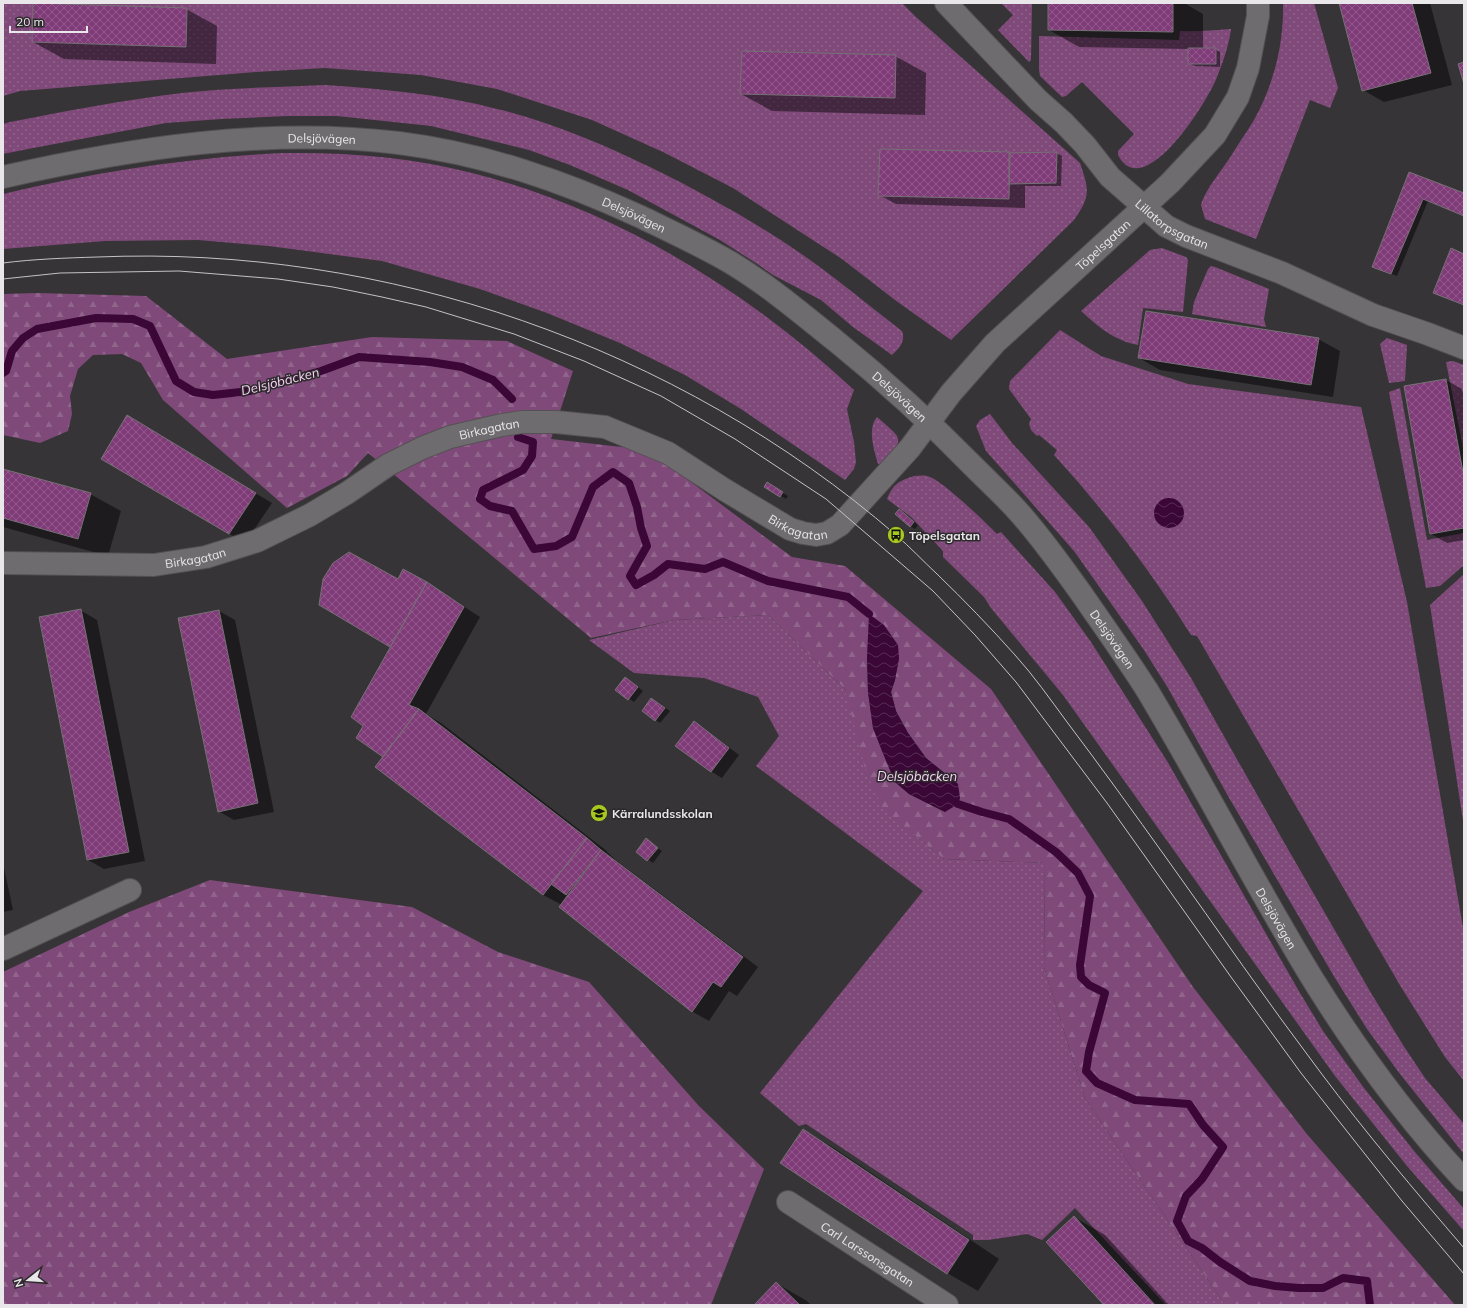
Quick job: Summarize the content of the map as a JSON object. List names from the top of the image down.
{
  "streets": {
    "street": [
      "Delsjövägen",
      "Lillatorpsgatan",
      "Töpelsgatan",
      "Birkagatan",
      "Carl Larssonsgatan"
    ]
  },
  "crossings": [
    ["Delsjövägen", "Töpelsgatan"],
    ["Delsjövägen", "Birkagatan"],
    ["Lillatorpsgatan", "Töpelsgatan"],
    ["Töpelsgatan", "Birkagatan"]
  ],
  "water": ["Delsjöbäcken"],
  "places": {
    "bus stop": ["Töpelsgatan"],
    "school or university": ["Kärralundsskolan"]
  },
  "scale_bar": "20 m",
  "north": "left"
}
